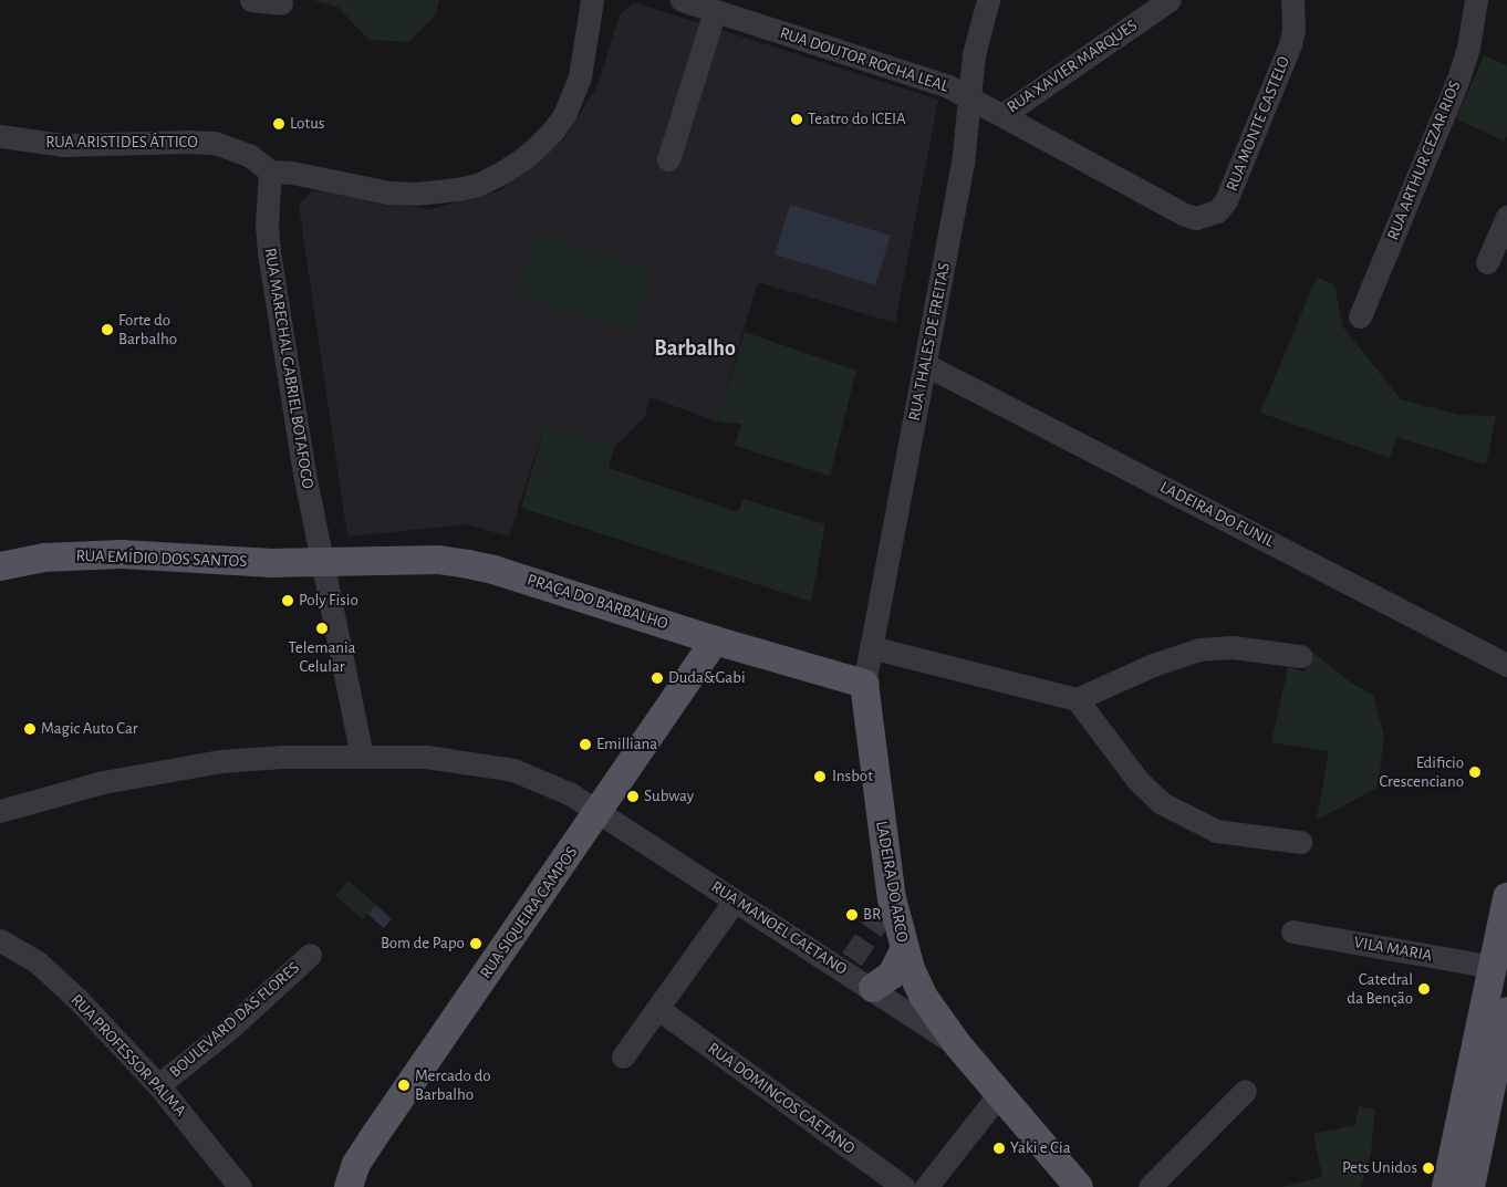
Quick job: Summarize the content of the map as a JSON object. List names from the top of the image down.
{
  "streets": {
    "main road": [
      "RUA EMÍDIO DOS SANTOS",
      "PRAÇA DO BARBALHO",
      "LADEIRA DO ARCO",
      "RUA SIQUEIRA CAMPOS"
    ],
    "street": [
      "RUA DOUTOR ROCHA LEAL",
      "RUA XAVIER MARQUES",
      "RUA MONTE CASTELO",
      "RUA ARISTIDES ÁTTICO",
      "RUA ARTHUR CEZAR RIOS",
      "RUA THALES DE FREITAS",
      "RUA MARECHAL GABRIEL BOTAFOGO",
      "LADEIRA DO FUNIL",
      "RUA MANOEL CAETANO",
      "VILA MARIA",
      "BOULEVARD DAS FLORES",
      "RUA PROFESSOR PALMA",
      "RUA DOMINGOS CAETANO"
    ]
  },
  "crossings": [
    ["RUA DOUTOR ROCHA LEAL", "RUA XAVIER MARQUES"],
    ["RUA DOUTOR ROCHA LEAL", "RUA MONTE CASTELO"],
    ["RUA DOUTOR ROCHA LEAL", "RUA THALES DE FREITAS"],
    ["RUA ARISTIDES ÁTTICO", "RUA MARECHAL GABRIEL BOTAFOGO"],
    ["RUA THALES DE FREITAS", "LADEIRA DO FUNIL"],
    ["RUA THALES DE FREITAS", "PRAÇA DO BARBALHO"],
    ["RUA THALES DE FREITAS", "LADEIRA DO ARCO"],
    ["RUA MARECHAL GABRIEL BOTAFOGO", "RUA EMÍDIO DOS SANTOS"],
    ["RUA MARECHAL GABRIEL BOTAFOGO", "PRAÇA DO BARBALHO"],
    ["RUA MARECHAL GABRIEL BOTAFOGO", "RUA MANOEL CAETANO"],
    ["RUA EMÍDIO DOS SANTOS", "PRAÇA DO BARBALHO"],
    ["PRAÇA DO BARBALHO", "LADEIRA DO ARCO"],
    ["PRAÇA DO BARBALHO", "RUA SIQUEIRA CAMPOS"],
    ["LADEIRA DO ARCO", "RUA MANOEL CAETANO"],
    ["RUA SIQUEIRA CAMPOS", "RUA MANOEL CAETANO"],
    ["BOULEVARD DAS FLORES", "RUA PROFESSOR PALMA"]
  ],
  "districts": ["Barbalho"],
  "places": [
    "Teatro do ICEIA",
    "Lotus",
    "Forte do Barbalho",
    "Poly Fisio",
    "Telemania Celular",
    "Duda&Gabi",
    "Magic Auto Car",
    "Emilliana",
    "Edificio Crescenciano",
    "Insbot",
    "Subway",
    "BR",
    "Bom de Papo",
    "Catedral da Benção",
    "Mercado do Barbalho",
    "Yaki e Cia",
    "Pets Unidos"
  ]
}
